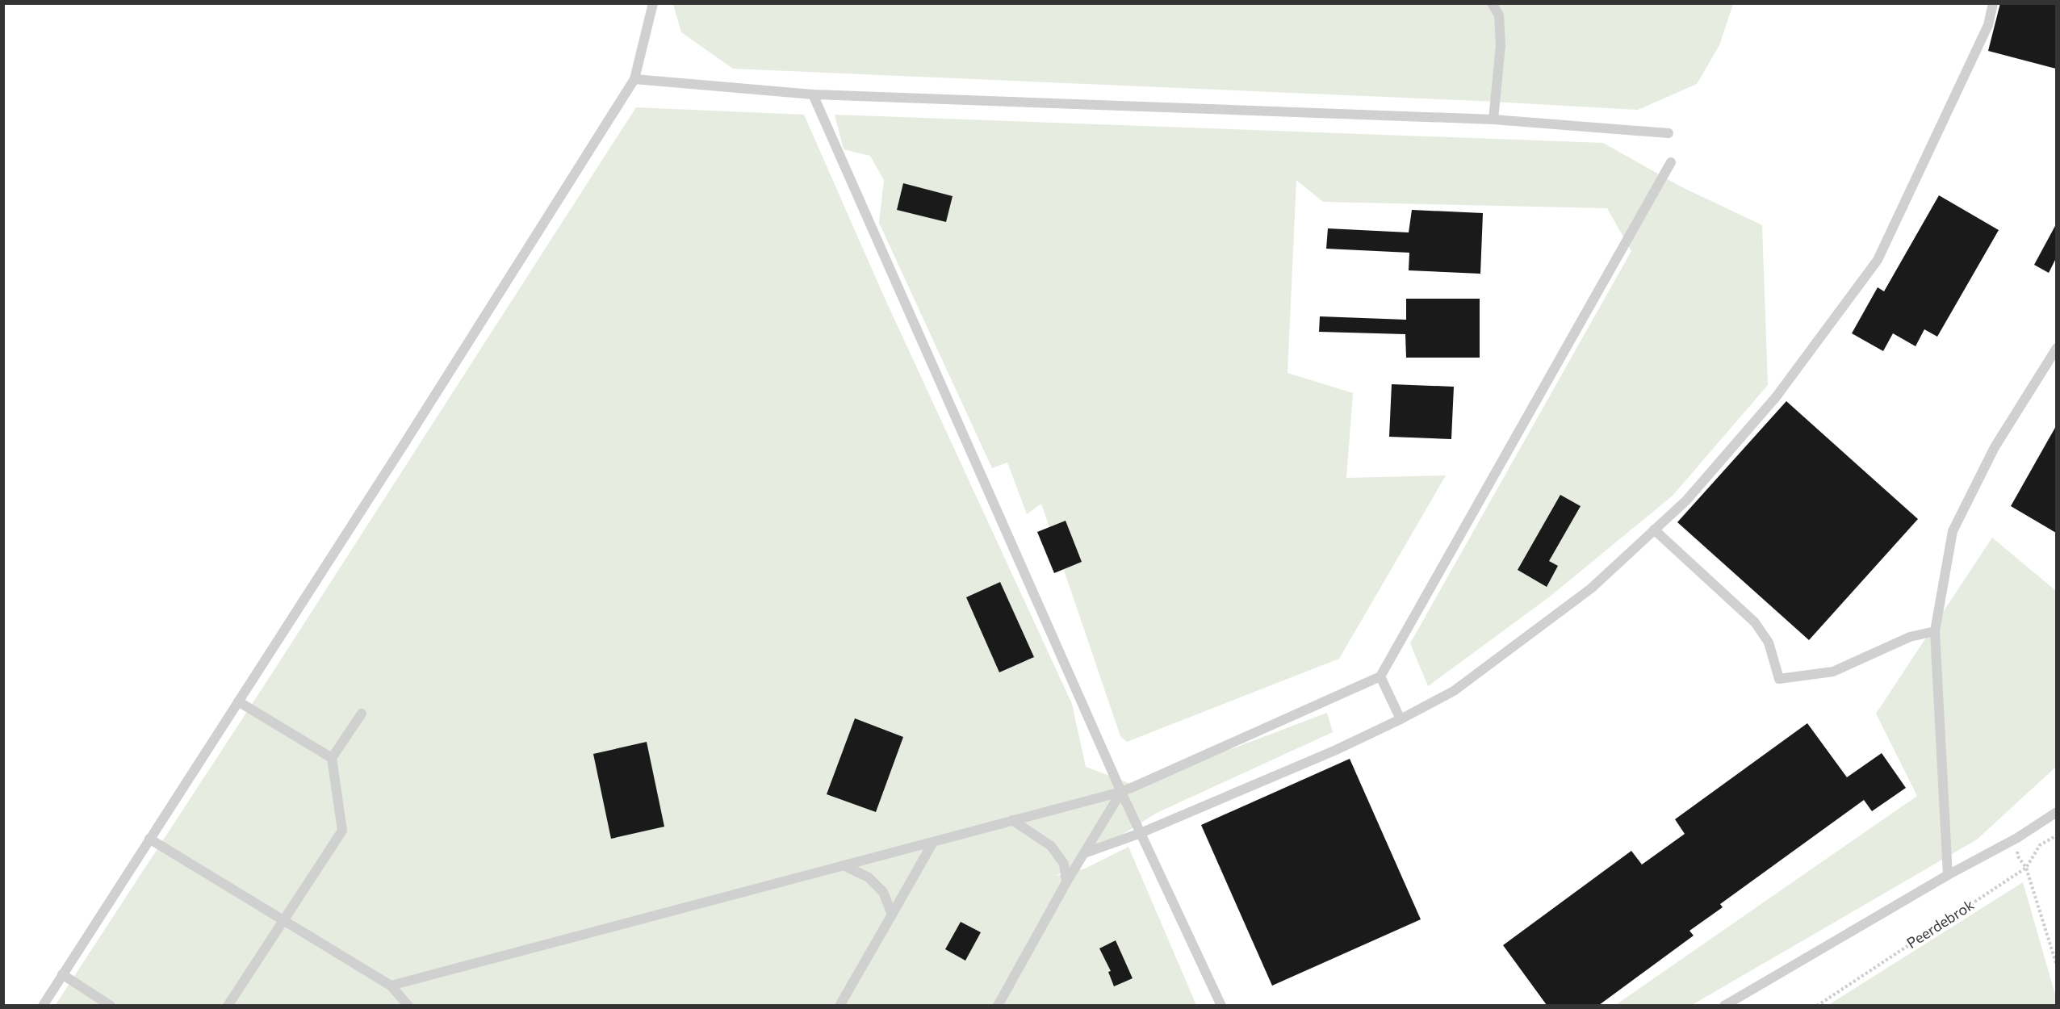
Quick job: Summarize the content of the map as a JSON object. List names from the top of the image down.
{
  "streets": {
    "path": ["Peerdebrok"]
  }
}
